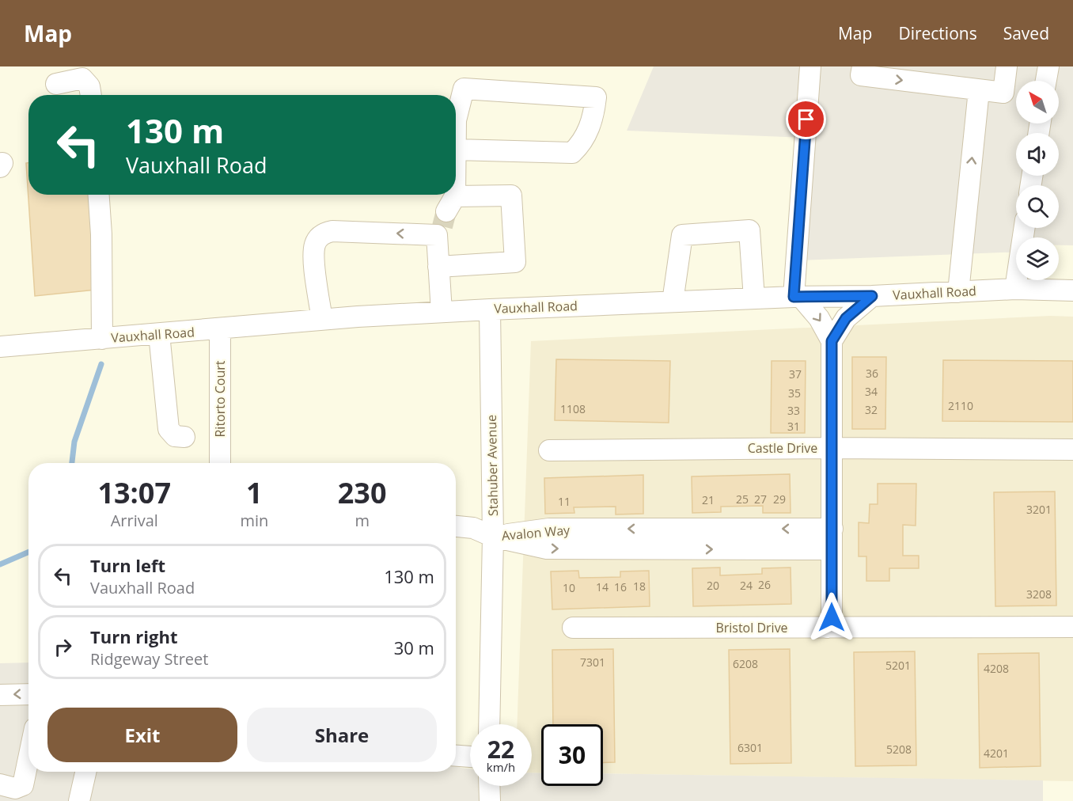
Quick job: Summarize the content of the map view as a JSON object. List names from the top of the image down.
{
  "streets": {
    "street": [
      "Vauxhall Road",
      "Ritorto Court",
      "Castle Drive",
      "Stahuber Avenue",
      "Avalon Way",
      "Bristol Drive"
    ]
  },
  "crossings": [
    ["Vauxhall Road", "Ritorto Court"],
    ["Vauxhall Road", "Stahuber Avenue"],
    ["Stahuber Avenue", "Avalon Way"]
  ],
  "house_numbers": [
    "36",
    "37",
    "34",
    "35",
    "2110",
    "1108",
    "32",
    "33",
    "31",
    "25",
    "27",
    "29",
    "21",
    "11",
    "3201",
    "26",
    "20",
    "24",
    "18",
    "14",
    "16",
    "10",
    "3208",
    "7301",
    "6208",
    "5201",
    "4208",
    "6301",
    "5208",
    "4201"
  ],
  "north": "top left",
  "page": {
    "header": "Map",
    "nav": ["Map", "Directions", "Saved"],
    "turn": ["130 m", "Vauxhall Road"],
    "eta": [
      "13:07",
      "Arrival",
      "1",
      "min",
      "230",
      "m"
    ],
    "list": [
      {
        "name": "Turn left",
        "note": "Vauxhall Road",
        "value": "130 m"
      },
      {
        "name": "Turn right",
        "note": "Ridgeway Street",
        "value": "30 m"
      }
    ],
    "buttons": ["Exit", "Share"],
    "speed": "22 km/h",
    "limit": "30"
  }
}
